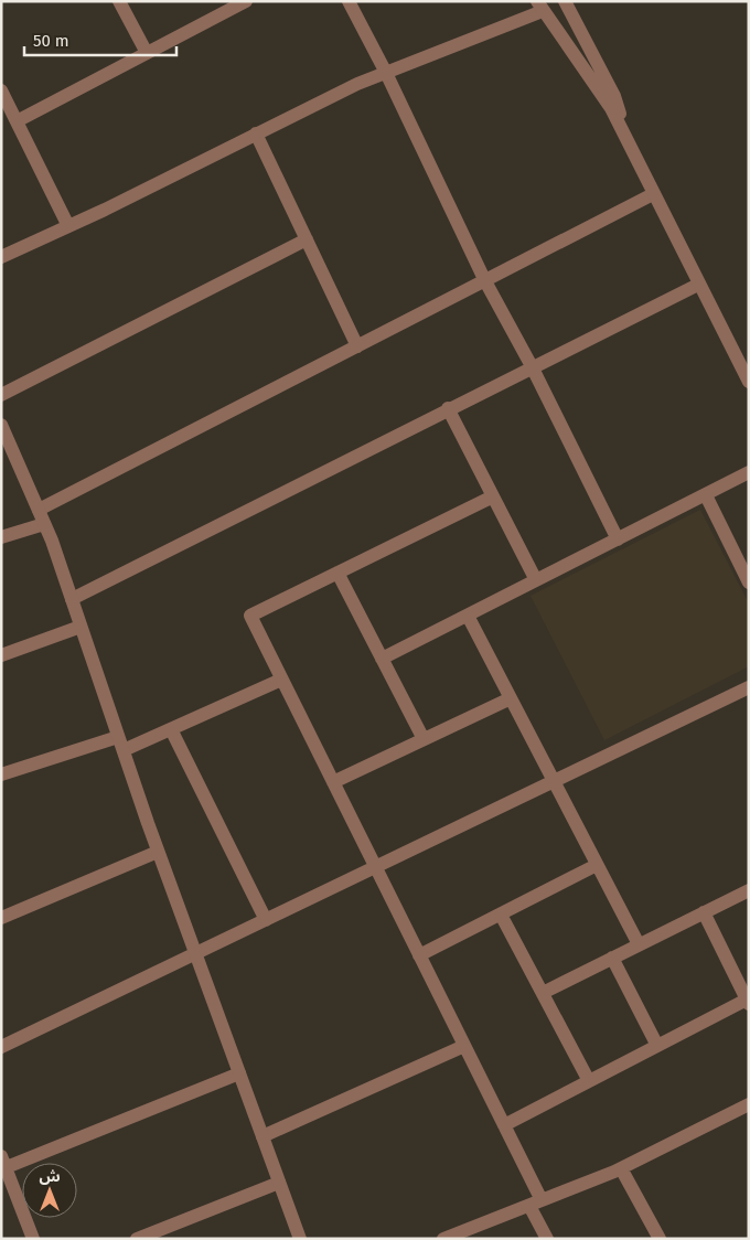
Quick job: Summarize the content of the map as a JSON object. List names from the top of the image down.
{
  "scale_bar": "50 m",
  "north": "top"
}
